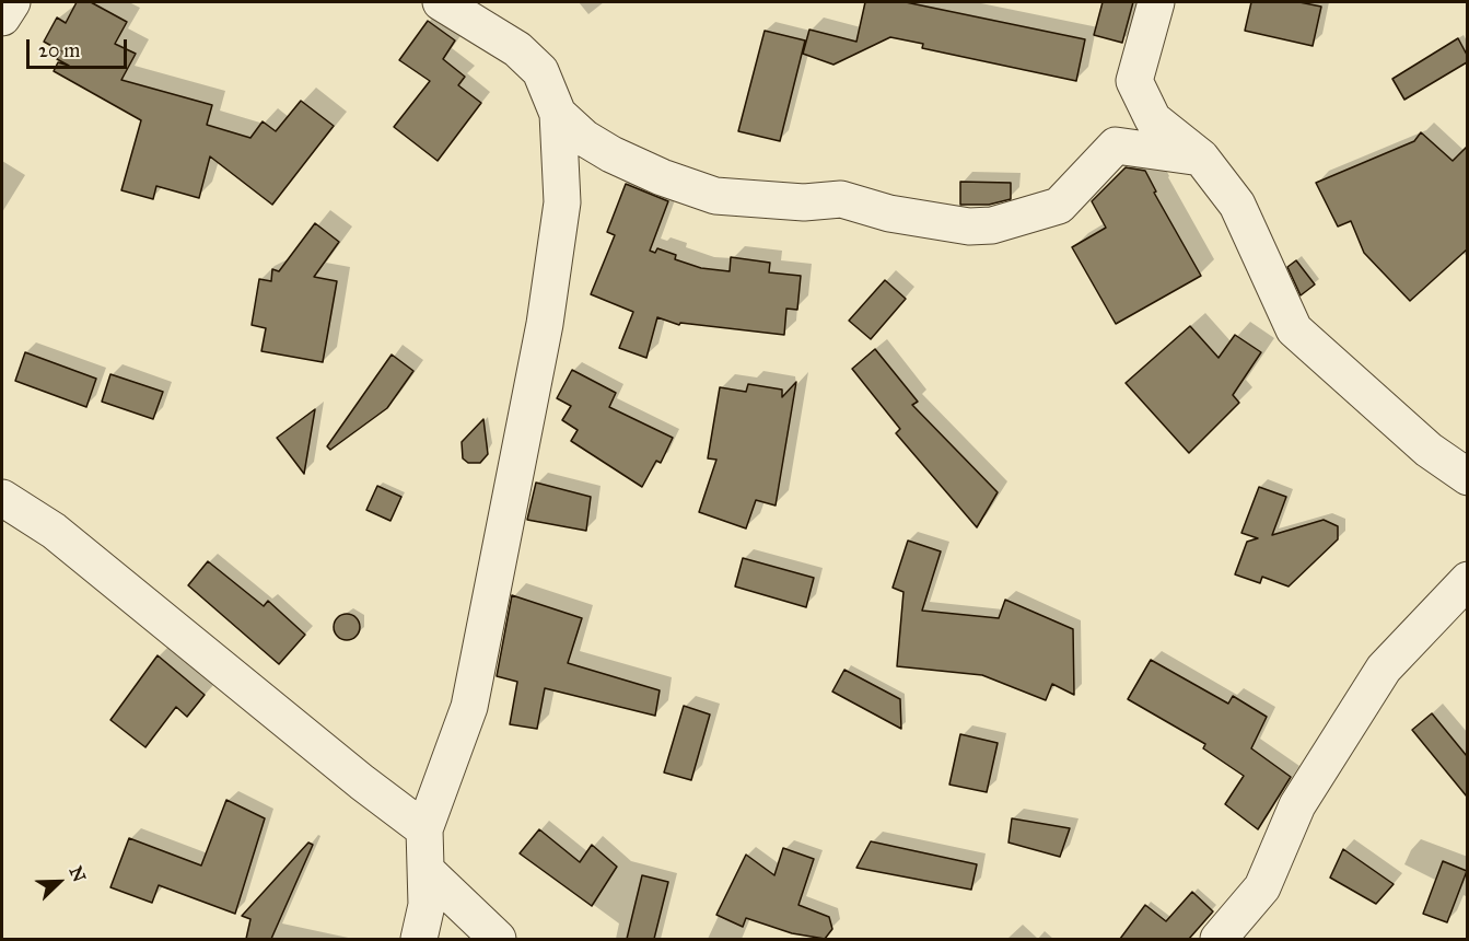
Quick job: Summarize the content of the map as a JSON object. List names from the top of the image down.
{
  "scale_bar": "20 m",
  "north": "top right"
}
